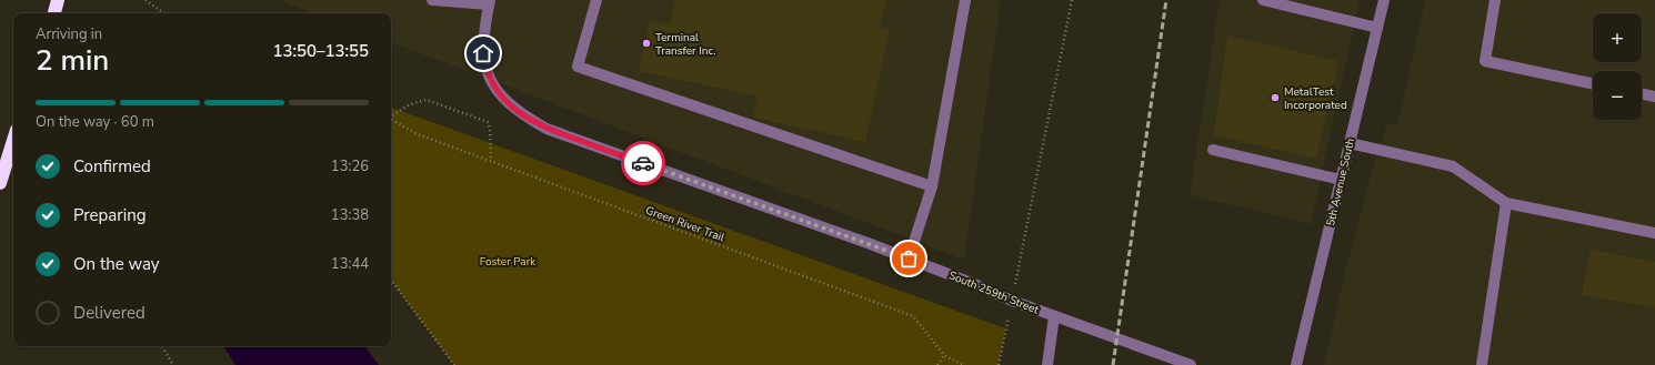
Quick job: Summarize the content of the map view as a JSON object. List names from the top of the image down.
{
  "streets": {
    "street": ["5th Avenue South", "South 259th Street"],
    "path": ["Green River Trail"]
  },
  "parks": ["Foster Park"],
  "places": ["Terminal Transfer Inc.", "MetalTest Incorporated"],
  "page": {
    "map_buttons": ["+", "−"],
    "heading": ["2 min", "Arriving in", "13:50–13:55"],
    "bar": "On the way · 60 m",
    "list": [
      ["Confirmed", "13:26"],
      ["Preparing", "13:38"],
      ["On the way", "13:44"],
      "Delivered"
    ]
  }
}
